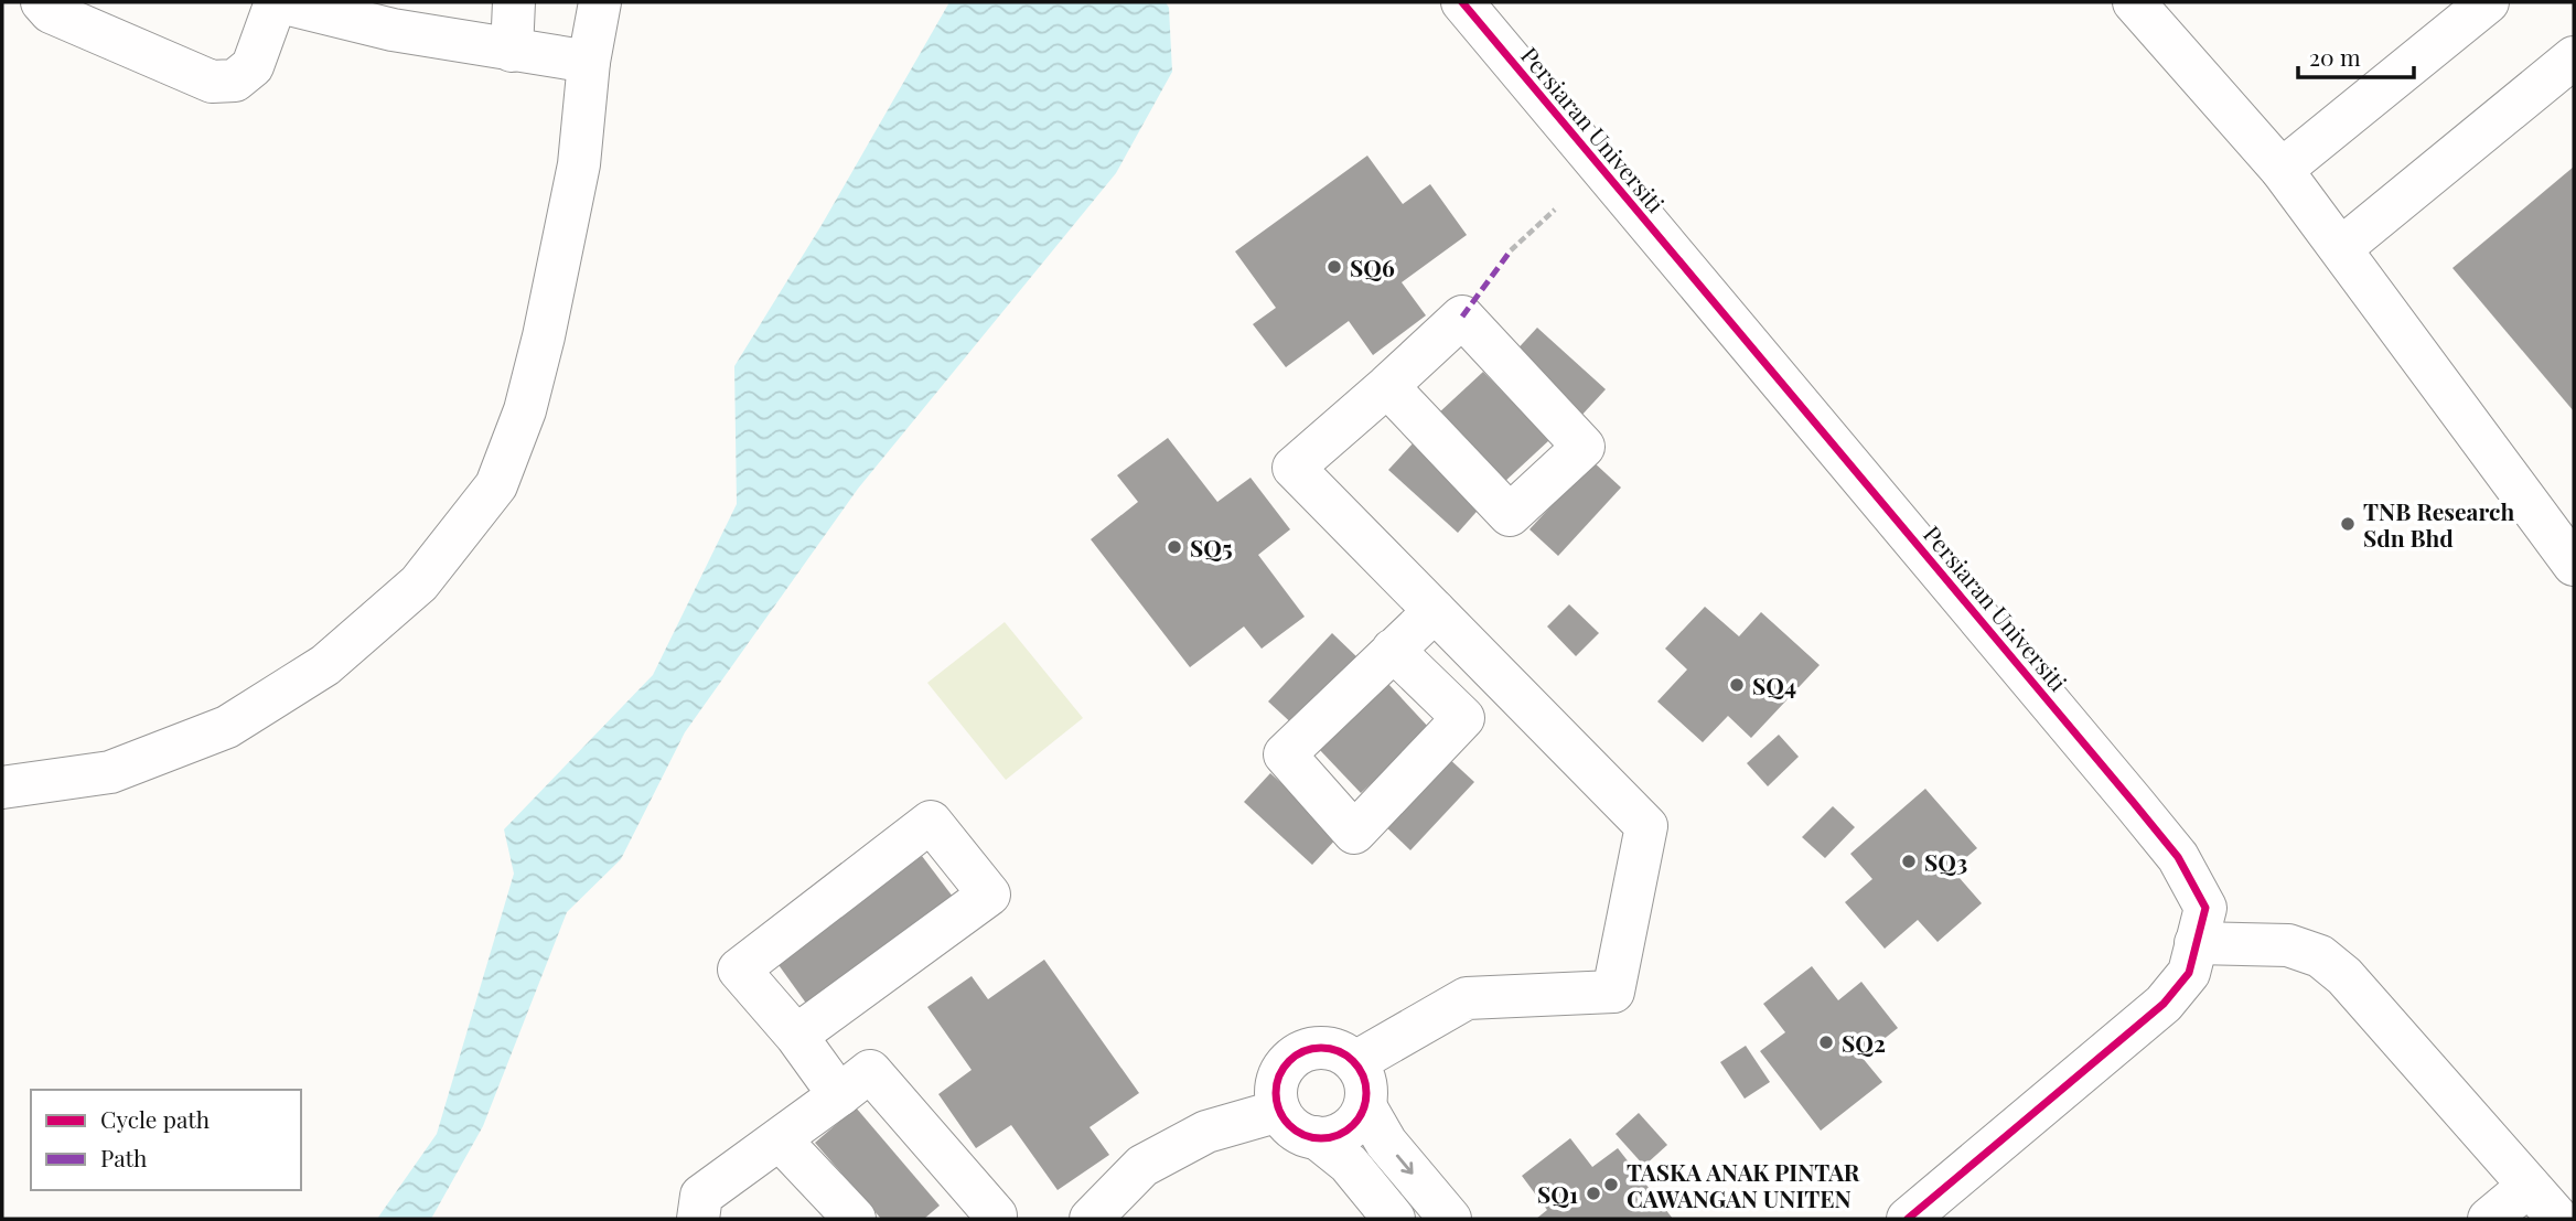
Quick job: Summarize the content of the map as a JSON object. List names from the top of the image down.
{
  "streets": {
    "street": ["Persiaran Universiti"]
  },
  "places": [
    "SQ6",
    "TNB Research Sdn Bhd",
    "SQ5",
    "SQ4",
    "SQ3",
    "SQ2",
    "TASKA ANAK PINTAR CAWANGAN UNITEN",
    "SQ1"
  ],
  "legend": ["Cycle path", "Path"],
  "scale_bar": "20 m"
}
